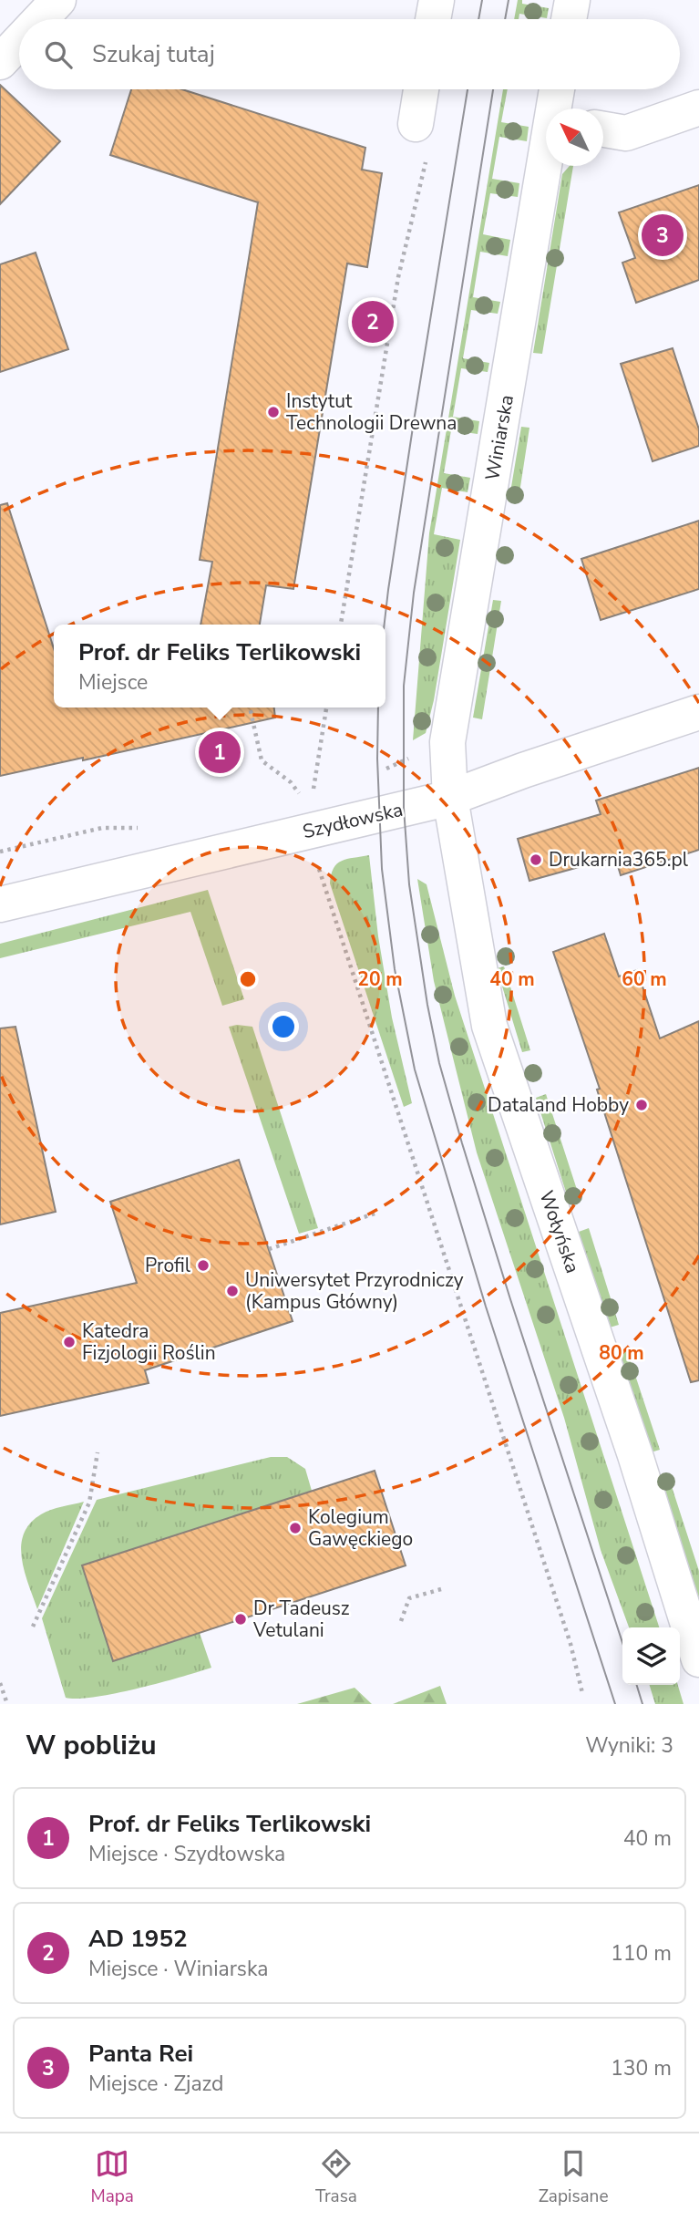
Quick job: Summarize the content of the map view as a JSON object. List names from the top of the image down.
{
  "streets": {
    "street": ["Winiarska", "Szydłowska", "Wołyńska"]
  },
  "crossings": [
    ["Winiarska", "Szydłowska"],
    ["Winiarska", "Wołyńska"],
    ["Szydłowska", "Wołyńska"]
  ],
  "places": [
    "Instytut Technologii Drewna",
    "Drukarnia365.pl",
    "Dataland Hobby",
    "Profil",
    "Uniwersytet Przyrodniczy (Kampus Główny)",
    "Katedra Fizjologii Roślin",
    "Kolegium Gawęckiego",
    "Dr Tadeusz Vetulani"
  ],
  "north": "top left",
  "page": {
    "search": "Szukaj tutaj",
    "pins": ["3", "2", "1"],
    "popup": ["Prof. dr Feliks Terlikowski", "Miejsce"],
    "heading": ["W pobliżu", "Wyniki: 3"],
    "list": [
      {
        "mark": "1",
        "name": "Prof. dr Feliks Terlikowski",
        "note": "Miejsce · Szydłowska",
        "value": "40 m"
      },
      {
        "mark": "2",
        "name": "AD 1952",
        "note": "Miejsce · Winiarska",
        "value": "110 m"
      },
      {
        "mark": "3",
        "name": "Panta Rei",
        "note": "Miejsce · Zjazd",
        "value": "130 m"
      }
    ],
    "nav": ["Mapa", "Trasa", "Zapisane"]
  },
  "rings": [
    "20 m",
    "40 m",
    "60 m",
    "80 m"
  ]
}
